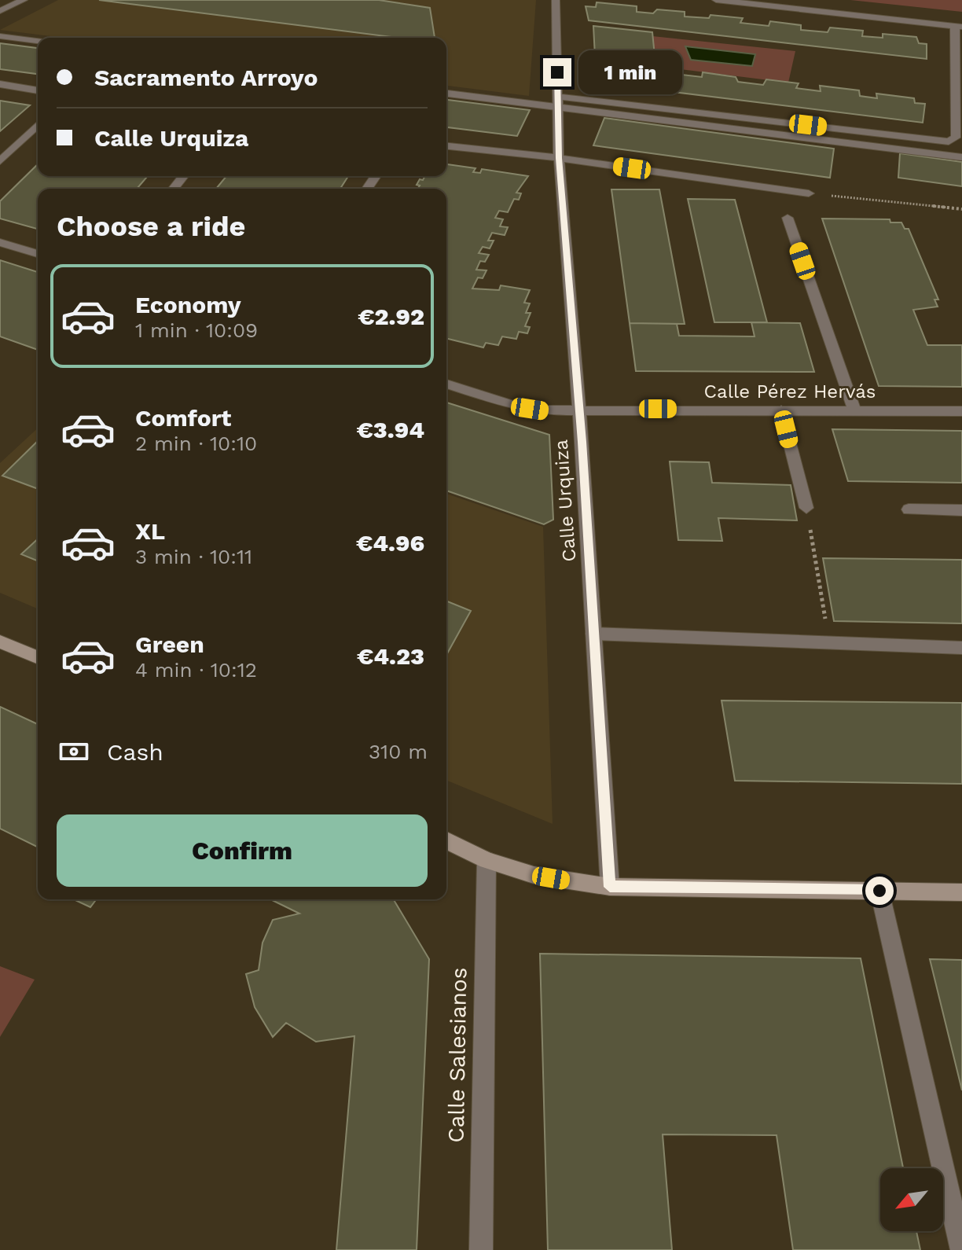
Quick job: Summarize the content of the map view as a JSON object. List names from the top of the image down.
{
  "streets": {
    "street": ["Calle Pérez Hervás", "Calle Urquiza", "Calle Salesianos"]
  },
  "crossings": [
    ["Calle Pérez Hervás", "Calle Urquiza"]
  ],
  "north": "bottom left",
  "page": {
    "banner": ["Sacramento Arroyo", "Calle Urquiza"],
    "bubble": "1 min",
    "heading": "Choose a ride",
    "list": [
      {
        "name": "Economy",
        "note": "1 min · 10:09",
        "value": "€2.92"
      },
      {
        "name": "Comfort",
        "note": "2 min · 10:10",
        "value": "€3.94"
      },
      {
        "name": "XL",
        "note": "3 min · 10:11",
        "value": "€4.96"
      },
      {
        "name": "Green",
        "note": "4 min · 10:12",
        "value": "€4.23"
      }
    ],
    "pay": ["Cash", "310 m"],
    "buttons": "Confirm"
  }
}
